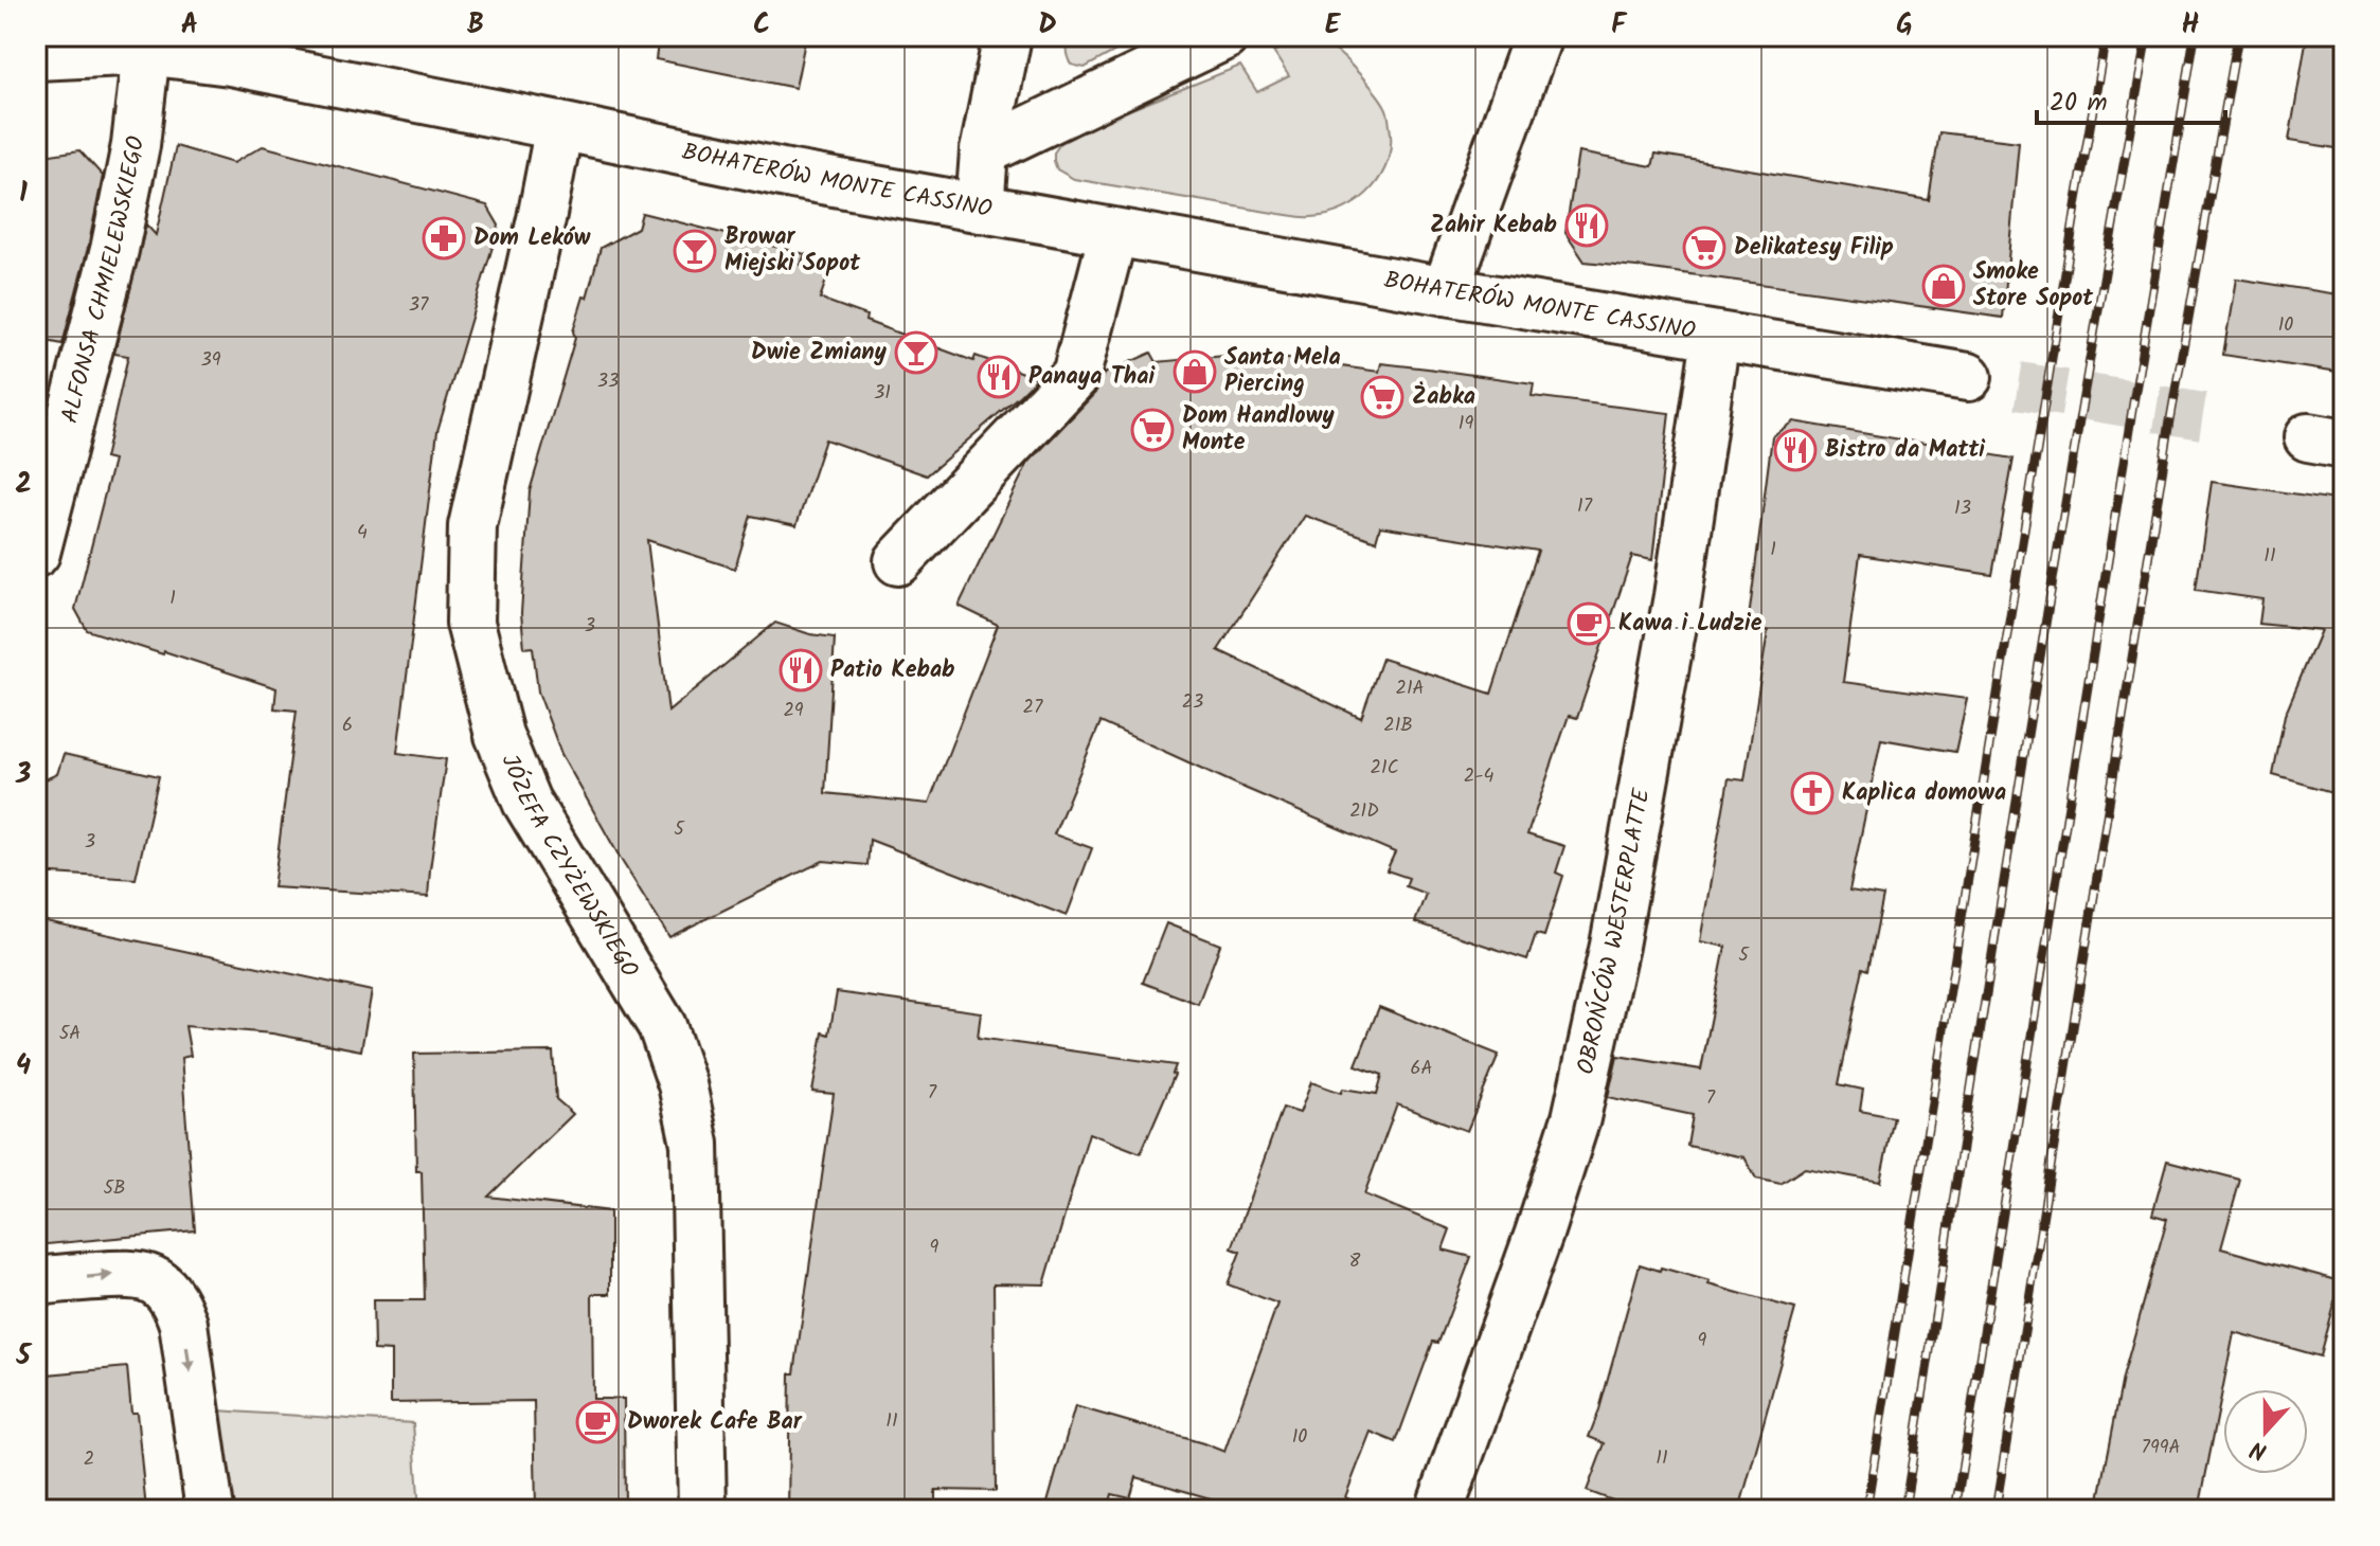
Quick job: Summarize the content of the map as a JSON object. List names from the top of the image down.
{
  "streets": {
    "street": [
      "BOHATERÓW MONTE CASSINO",
      "ALFONSA CHMIELEWSKIEGO",
      "JÓZEFA CZYŻEWSKIEGO",
      "OBROŃCÓW WESTERPLATTE"
    ]
  },
  "crossings": [
    ["BOHATERÓW MONTE CASSINO", "ALFONSA CHMIELEWSKIEGO"],
    ["BOHATERÓW MONTE CASSINO", "JÓZEFA CZYŻEWSKIEGO"],
    ["BOHATERÓW MONTE CASSINO", "OBROŃCÓW WESTERPLATTE"]
  ],
  "places": {
    "restaurant": [
      "Zahir Kebab",
      "Panaya Thai",
      "Bistro da Matti",
      "Patio Kebab"
    ],
    "pharmacy": ["Dom Leków"],
    "supermarket": ["Delikatesy Filip", "Żabka", "Dom Handlowy Monte"],
    "bar": ["Browar Miejski Sopot", "Dwie Zmiany"],
    "shop": ["Smoke Store Sopot", "Santa Mela Piercing"],
    "cafe": ["Kawa i Ludzie", "Dworek Cafe Bar"],
    "church": ["Kaplica domowa"]
  },
  "house_numbers": [
    "37",
    "10",
    "39",
    "33",
    "31",
    "19",
    "17",
    "13",
    "4",
    "1",
    "11",
    "1",
    "3",
    "21A",
    "23",
    "27",
    "29",
    "6",
    "21B",
    "21C",
    "2-4",
    "21D",
    "5",
    "3",
    "5",
    "5A",
    "6A",
    "7",
    "7",
    "5B",
    "9",
    "8",
    "9",
    "11",
    "10",
    "799A",
    "11",
    "2"
  ],
  "scale_bar": "20 m",
  "north": "bottom",
  "grid": {
    "columns": [
      "A",
      "B",
      "C",
      "D",
      "E",
      "F",
      "G",
      "H"
    ],
    "rows": [
      "1",
      "2",
      "3",
      "4",
      "5"
    ]
  }
}
